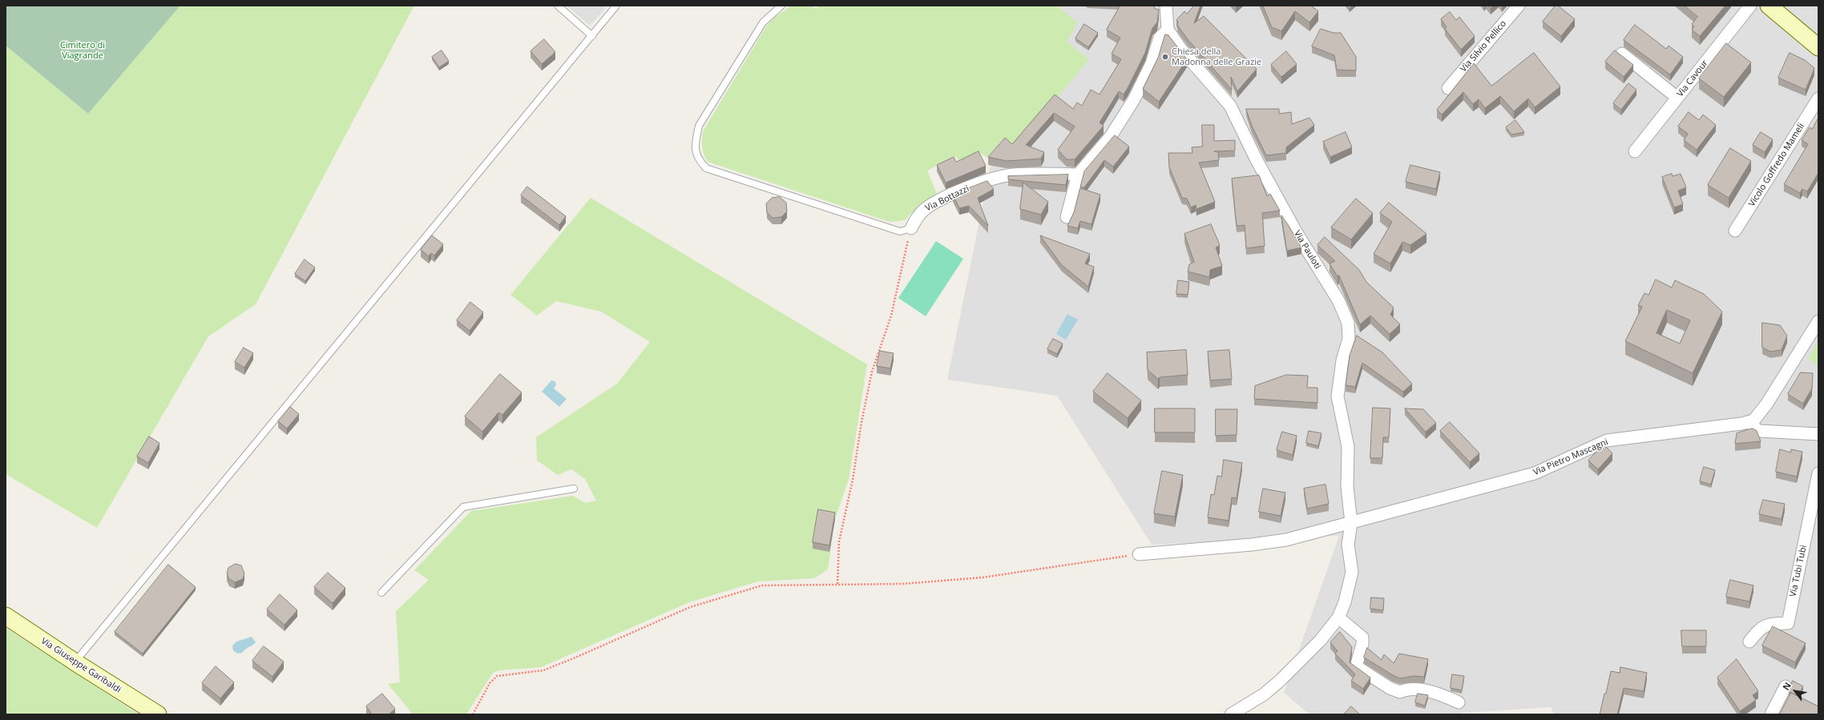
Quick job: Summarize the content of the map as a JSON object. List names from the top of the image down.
{
  "streets": {
    "main road": ["Via Giuseppe Garibaldi"],
    "street": [
      "Via Silvio Pellico",
      "Via Cavour",
      "Vicolo Goffredo Mameli",
      "Via Bottazzi",
      "Via Pauloti",
      "Via Pietro Mascagni",
      "Via Tubi Tubi"
    ]
  },
  "crossings": [
    ["Via Pauloti", "Via Pietro Mascagni"]
  ],
  "parks": ["Cimitero di Viagrande"],
  "places": ["Chiesa della Madonna delle Grazie"],
  "north": "top left"
}
